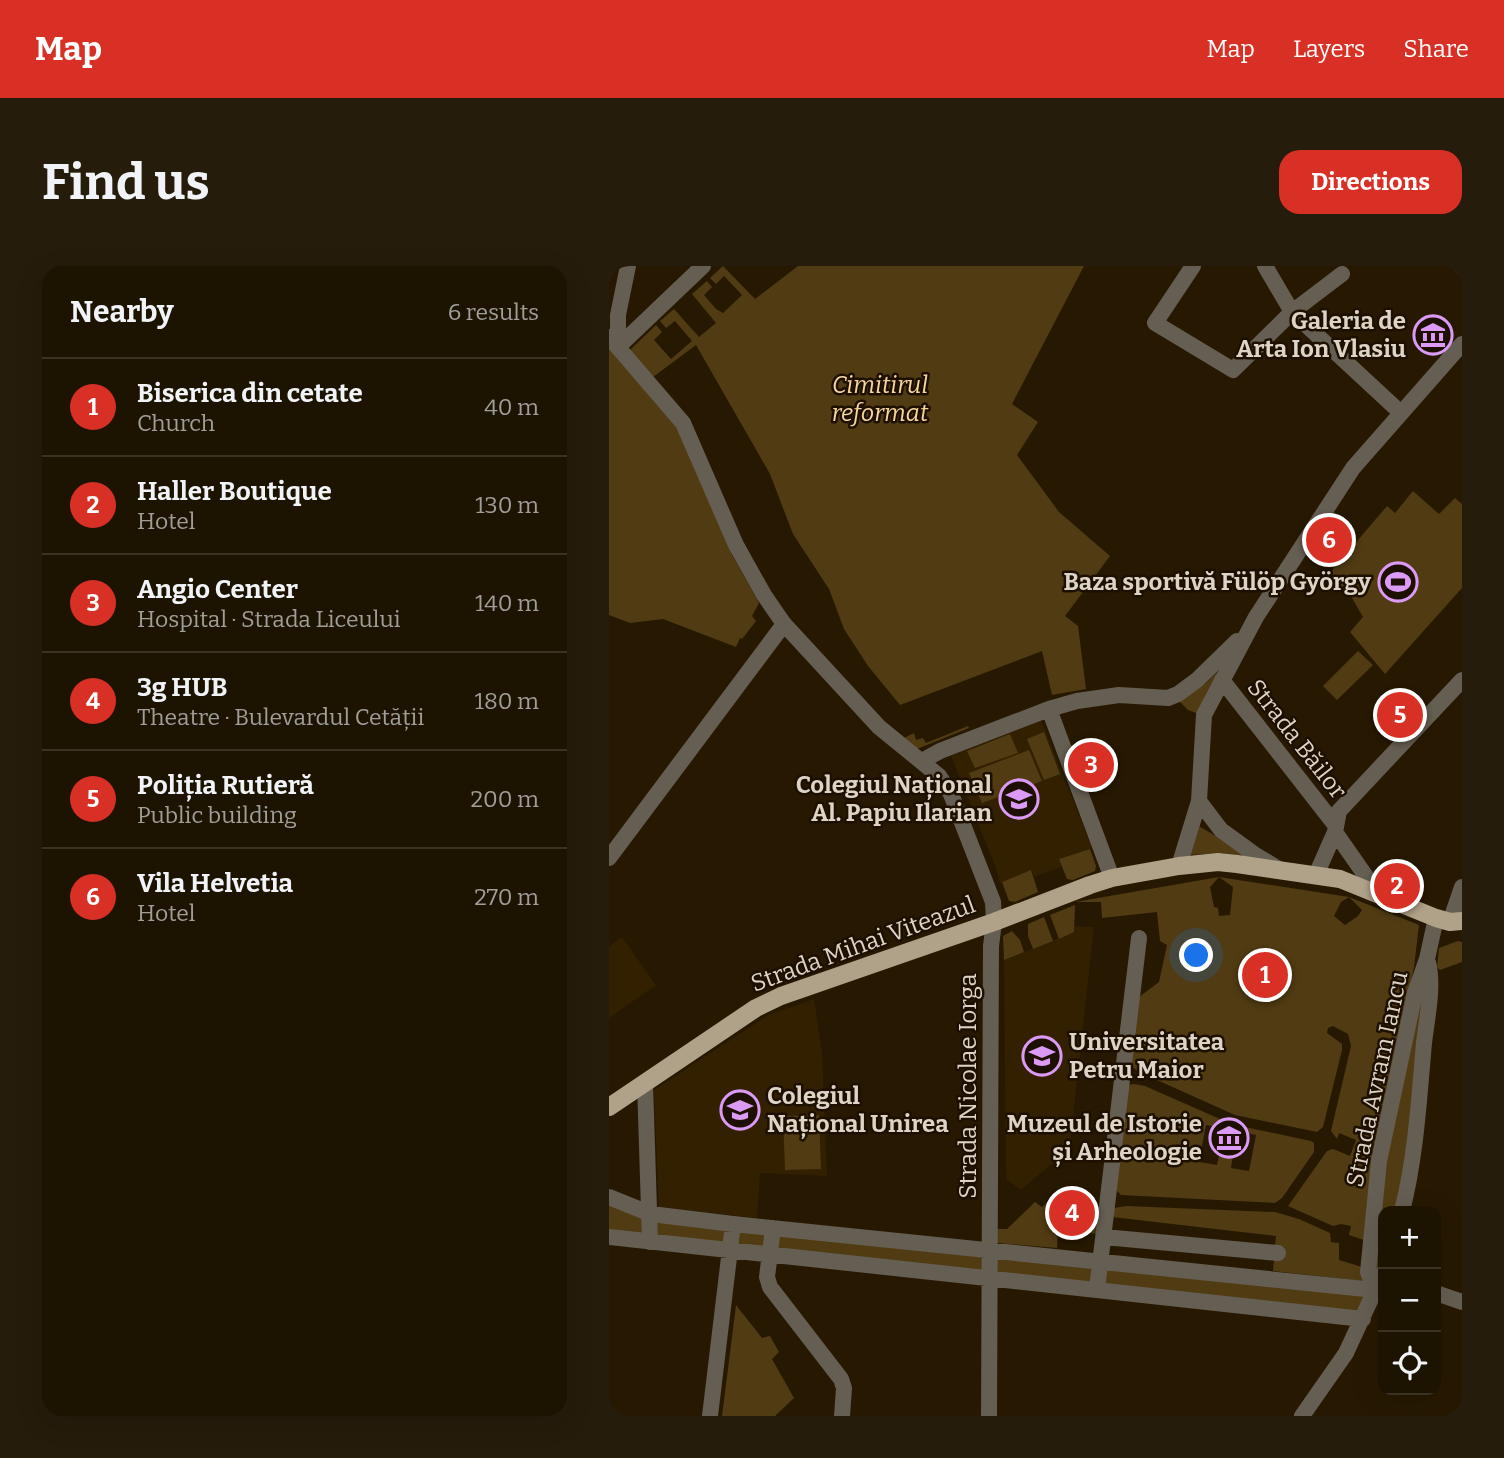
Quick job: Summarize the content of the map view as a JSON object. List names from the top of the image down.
{
  "streets": {
    "main road": ["Strada Mihai Viteazul"],
    "street": ["Strada Băilor", "Strada Avram Iancu", "Strada Nicolae Iorga"]
  },
  "crossings": [
    ["Strada Băilor", "Strada Mihai Viteazul"],
    ["Strada Mihai Viteazul", "Strada Avram Iancu"],
    ["Strada Mihai Viteazul", "Strada Nicolae Iorga"]
  ],
  "parks": ["Cimitirul reformat"],
  "places": {
    "museum": ["Galeria de Arta Ion Vlasiu", "Muzeul de Istorie și Arheologie"],
    "sports": ["Baza sportivă Fülöp György"],
    "school or university": ["Colegiul Național Al. Papiu Ilarian", "Universitatea Petru Maior", "Colegiul Național Unirea"]
  },
  "page": {
    "header": "Map",
    "nav": ["Map", "Layers", "Share"],
    "buttons": "Directions",
    "title": "Find us",
    "heading": ["Nearby", "6 results"],
    "list": [
      {
        "mark": "1",
        "name": "Biserica din cetate",
        "note": "Church",
        "value": "40 m"
      },
      {
        "mark": "2",
        "name": "Haller Boutique",
        "note": "Hotel",
        "value": "130 m"
      },
      {
        "mark": "3",
        "name": "Angio Center",
        "note": "Hospital · Strada Liceului",
        "value": "140 m"
      },
      {
        "mark": "4",
        "name": "3g HUB",
        "note": "Theatre · Bulevardul Cetății",
        "value": "180 m"
      },
      {
        "mark": "5",
        "name": "Poliția Rutieră",
        "note": "Public building",
        "value": "200 m"
      },
      {
        "mark": "6",
        "name": "Vila Helvetia",
        "note": "Hotel",
        "value": "270 m"
      }
    ],
    "pins": [
      "6",
      "5",
      "3",
      "2",
      "1",
      "4"
    ],
    "map_buttons": ["+", "−"]
  }
}
